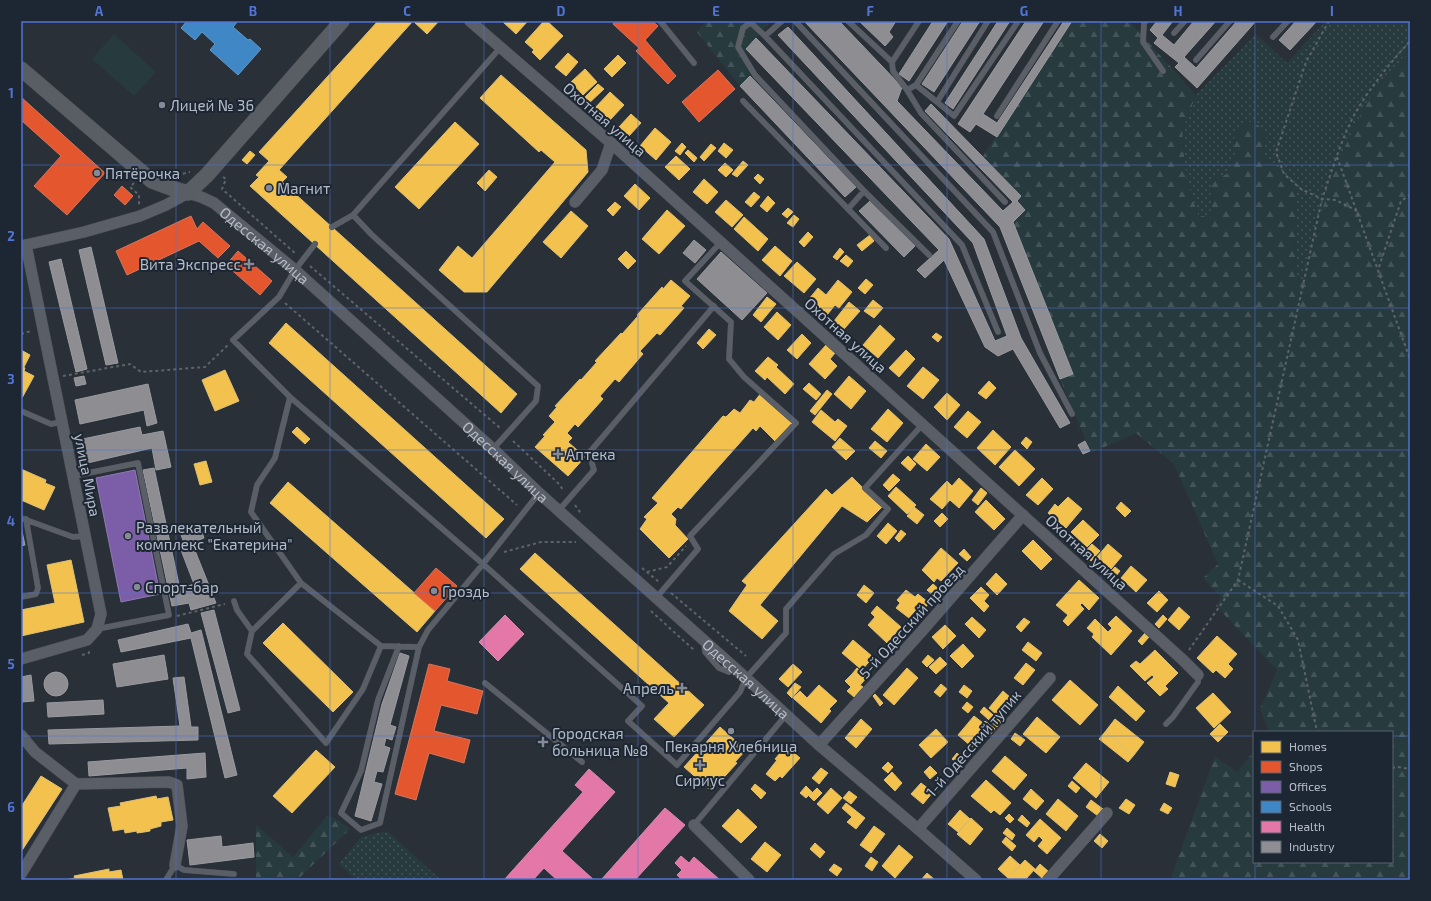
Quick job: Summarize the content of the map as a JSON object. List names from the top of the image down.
{
  "streets": {
    "street": [
      "Охотная улица",
      "Одесская улица",
      "улица Мира",
      "5-й Одесский проезд",
      "1-й Одесский тупик"
    ]
  },
  "crossings": [
    ["Охотная улица", "5-й Одесский проезд"],
    ["Одесская улица", "5-й Одесский проезд"],
    ["Одесская улица", "1-й Одесский тупик"]
  ],
  "places": {
    "other": [
      "Лицей № 36",
      "Пятёрочка",
      "Магнит",
      "Развлекательный комплекс \"Екатерина\"",
      "Спорт-бар",
      "Гроздь",
      "Пекарня Хлебница"
    ],
    "health": [
      "Вита Экспресс",
      "Аптека",
      "Апрель",
      "Городская больница №8",
      "Сириус"
    ]
  },
  "legend": [
    "Homes",
    "Shops",
    "Offices",
    "Schools",
    "Health",
    "Industry"
  ],
  "grid": {
    "columns": [
      "A",
      "B",
      "C",
      "D",
      "E",
      "F",
      "G",
      "H",
      "I"
    ],
    "rows": [
      "1",
      "2",
      "3",
      "4",
      "5",
      "6"
    ]
  }
}
